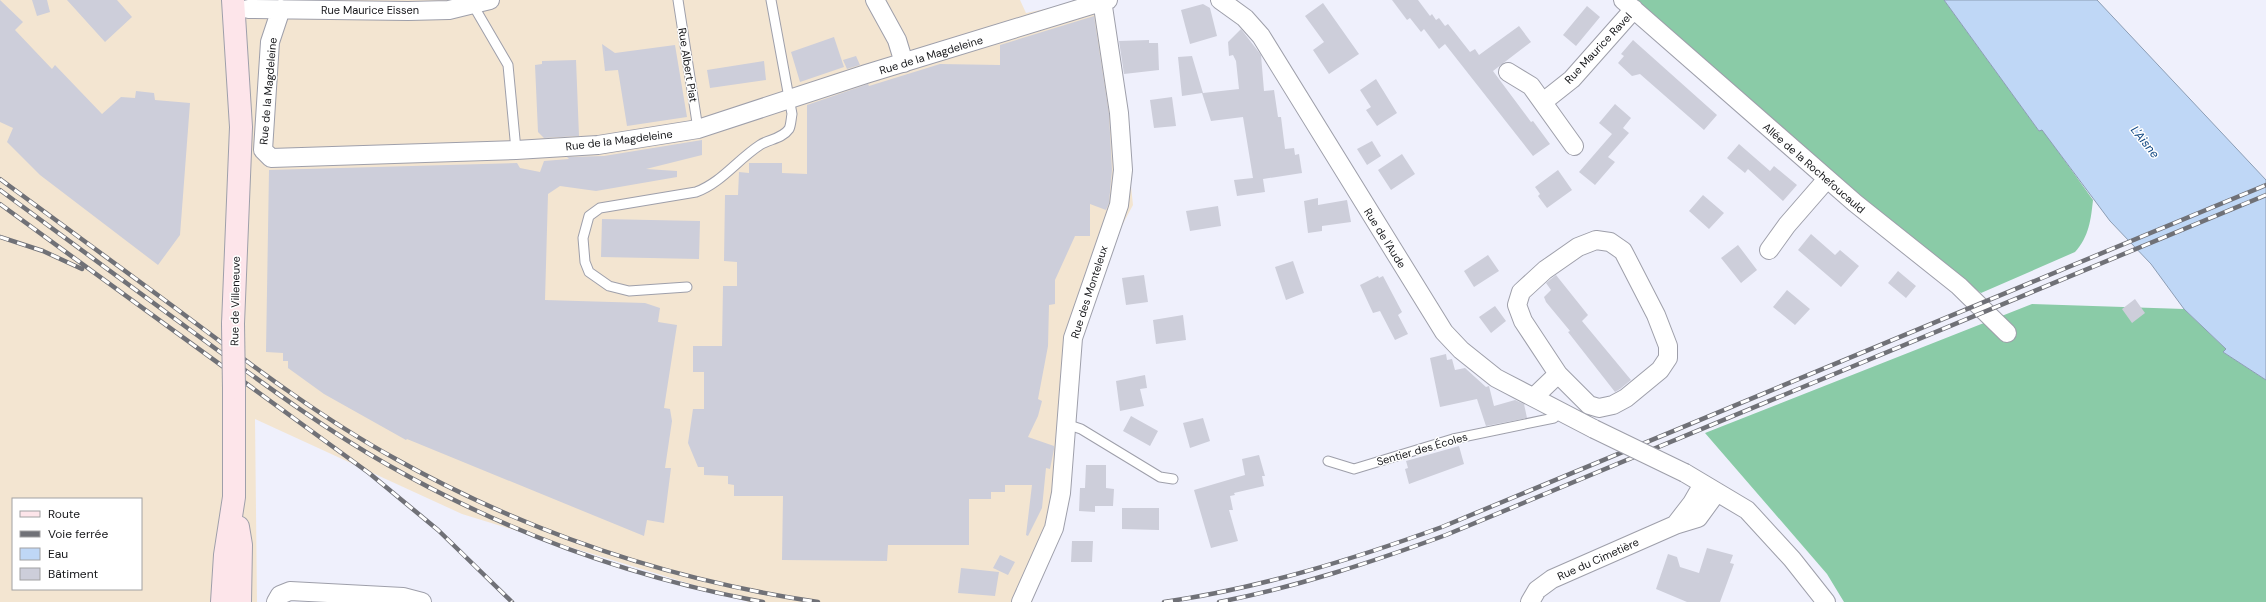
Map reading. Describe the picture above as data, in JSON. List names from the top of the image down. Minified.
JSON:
{"streets":{"main road":["Rue de Villeneuve"],"street":["Rue Maurice Eissen","Rue Maurice Ravel","Rue de la Magdeleine","Allée de la Rochefoucauld","Rue de l'Aude","Rue des Monteleux","Rue du Cimetière"],"lane":["Rue Albert Piat","Sentier des Écoles"]},"crossings":[["Rue Maurice Eissen","Rue de la Magdeleine"],["Rue Maurice Eissen","Rue de Villeneuve"],["Rue Maurice Ravel","Allée de la Rochefoucauld"],["Rue de la Magdeleine","Rue Albert Piat"],["Rue de la Magdeleine","Rue des Monteleux"],["Rue de l'Aude","Sentier des Écoles"],["Rue de l'Aude","Rue du Cimetière"]],"water":["L'Aisne"],"legend":["Route","Voie ferrée","Eau","Bâtiment"]}
